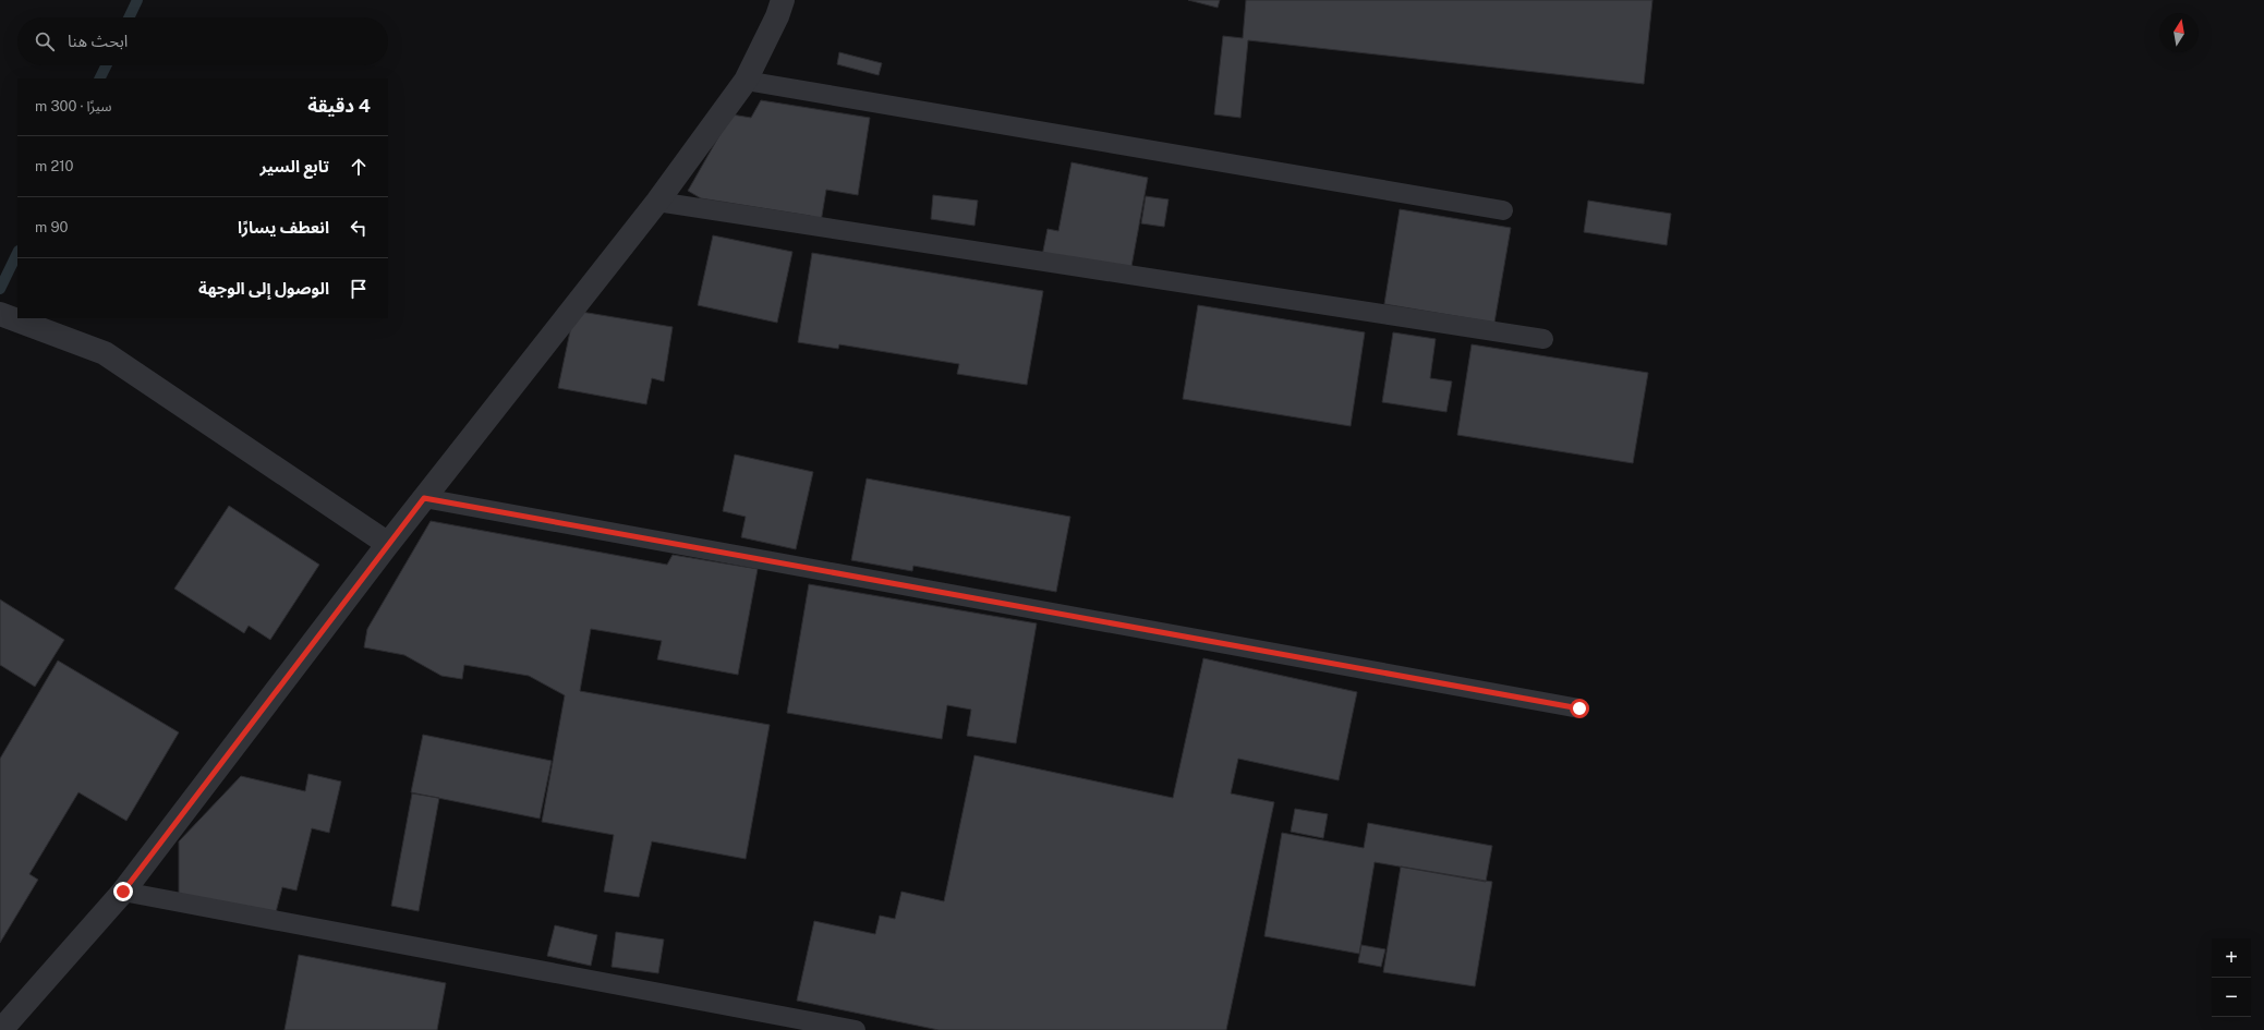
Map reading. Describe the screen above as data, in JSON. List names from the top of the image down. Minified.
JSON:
{"north":"top","page":{"search":"ابحث هنا","heading":["4 دقيقة","سيرًا · 300 m"],"list":[["تابع السير","210 m"],["انعطف يسارًا","90 m"],"الوصول إلى الوجهة"],"map_buttons":["+","−"]}}
